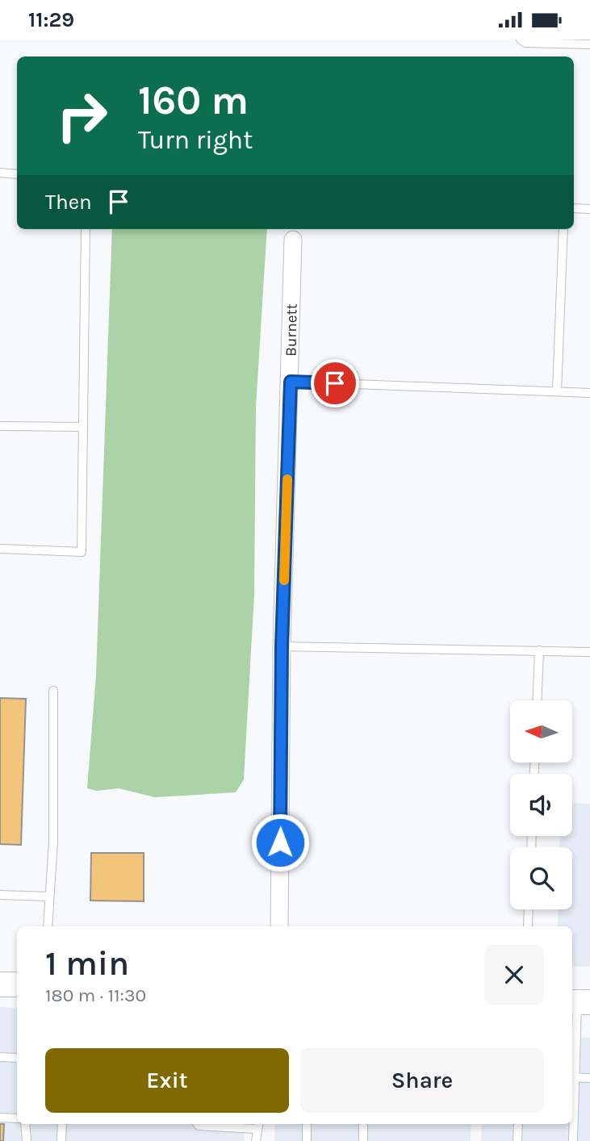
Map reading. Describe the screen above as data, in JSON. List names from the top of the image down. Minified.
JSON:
{"streets":{"street":["Burnett"]},"north":"left","page":{"status":"11:29","turn":["160 m","Turn right"],"then":"Then","heading":["1 min","180 m · 11:30"],"buttons":["Exit","Share"]}}
